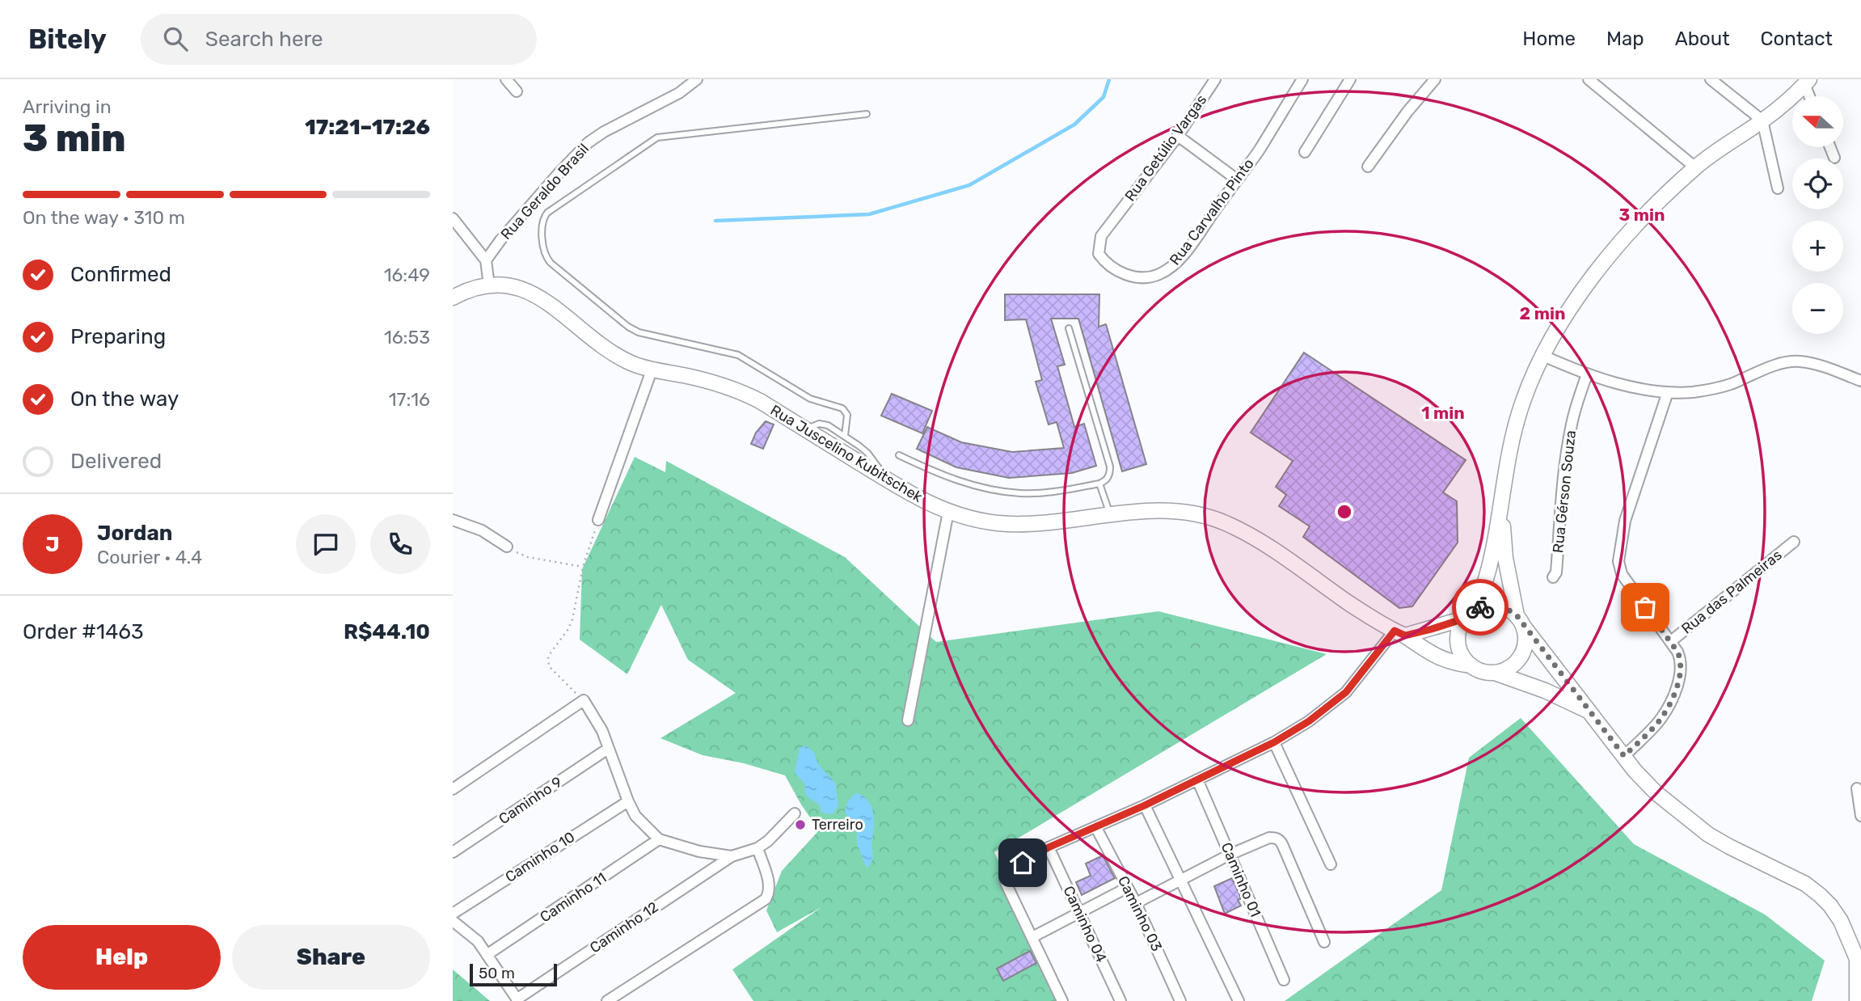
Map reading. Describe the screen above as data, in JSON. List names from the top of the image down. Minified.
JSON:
{"streets":{"main road":["Rua Juscelino Kubitschek"],"street":["Rua Getúlio Vargas","Rua Geraldo Brasil","Rua Carvalho Pinto","Rua Gérson Souza","Rua das Palmeiras","Caminho 9","Caminho 10","Caminho 01","Caminho 11","Caminho 03","Caminho 04","Caminho 12"]},"crossings":[["Rua Getúlio Vargas","Rua Carvalho Pinto"]],"places":["Terreiro"],"scale_bar":"50 m","north":"left","page":{"header":"Bitely","search":"Search here","nav":["Home","Map","About","Contact"],"heading":["3 min","Arriving in","17:21–17:26"],"panel":["Jordan","Courier · 4.4","Order #1463","R$44.10"],"map_buttons":["+","−"],"bar":"On the way · 310 m","list":[["Confirmed","16:49"],["Preparing","16:53"],["On the way","17:16"],"Delivered"],"round":"J","buttons":["Help","Share"],"scale":"50 m"},"rings":["3 min","2 min","1 min"]}
